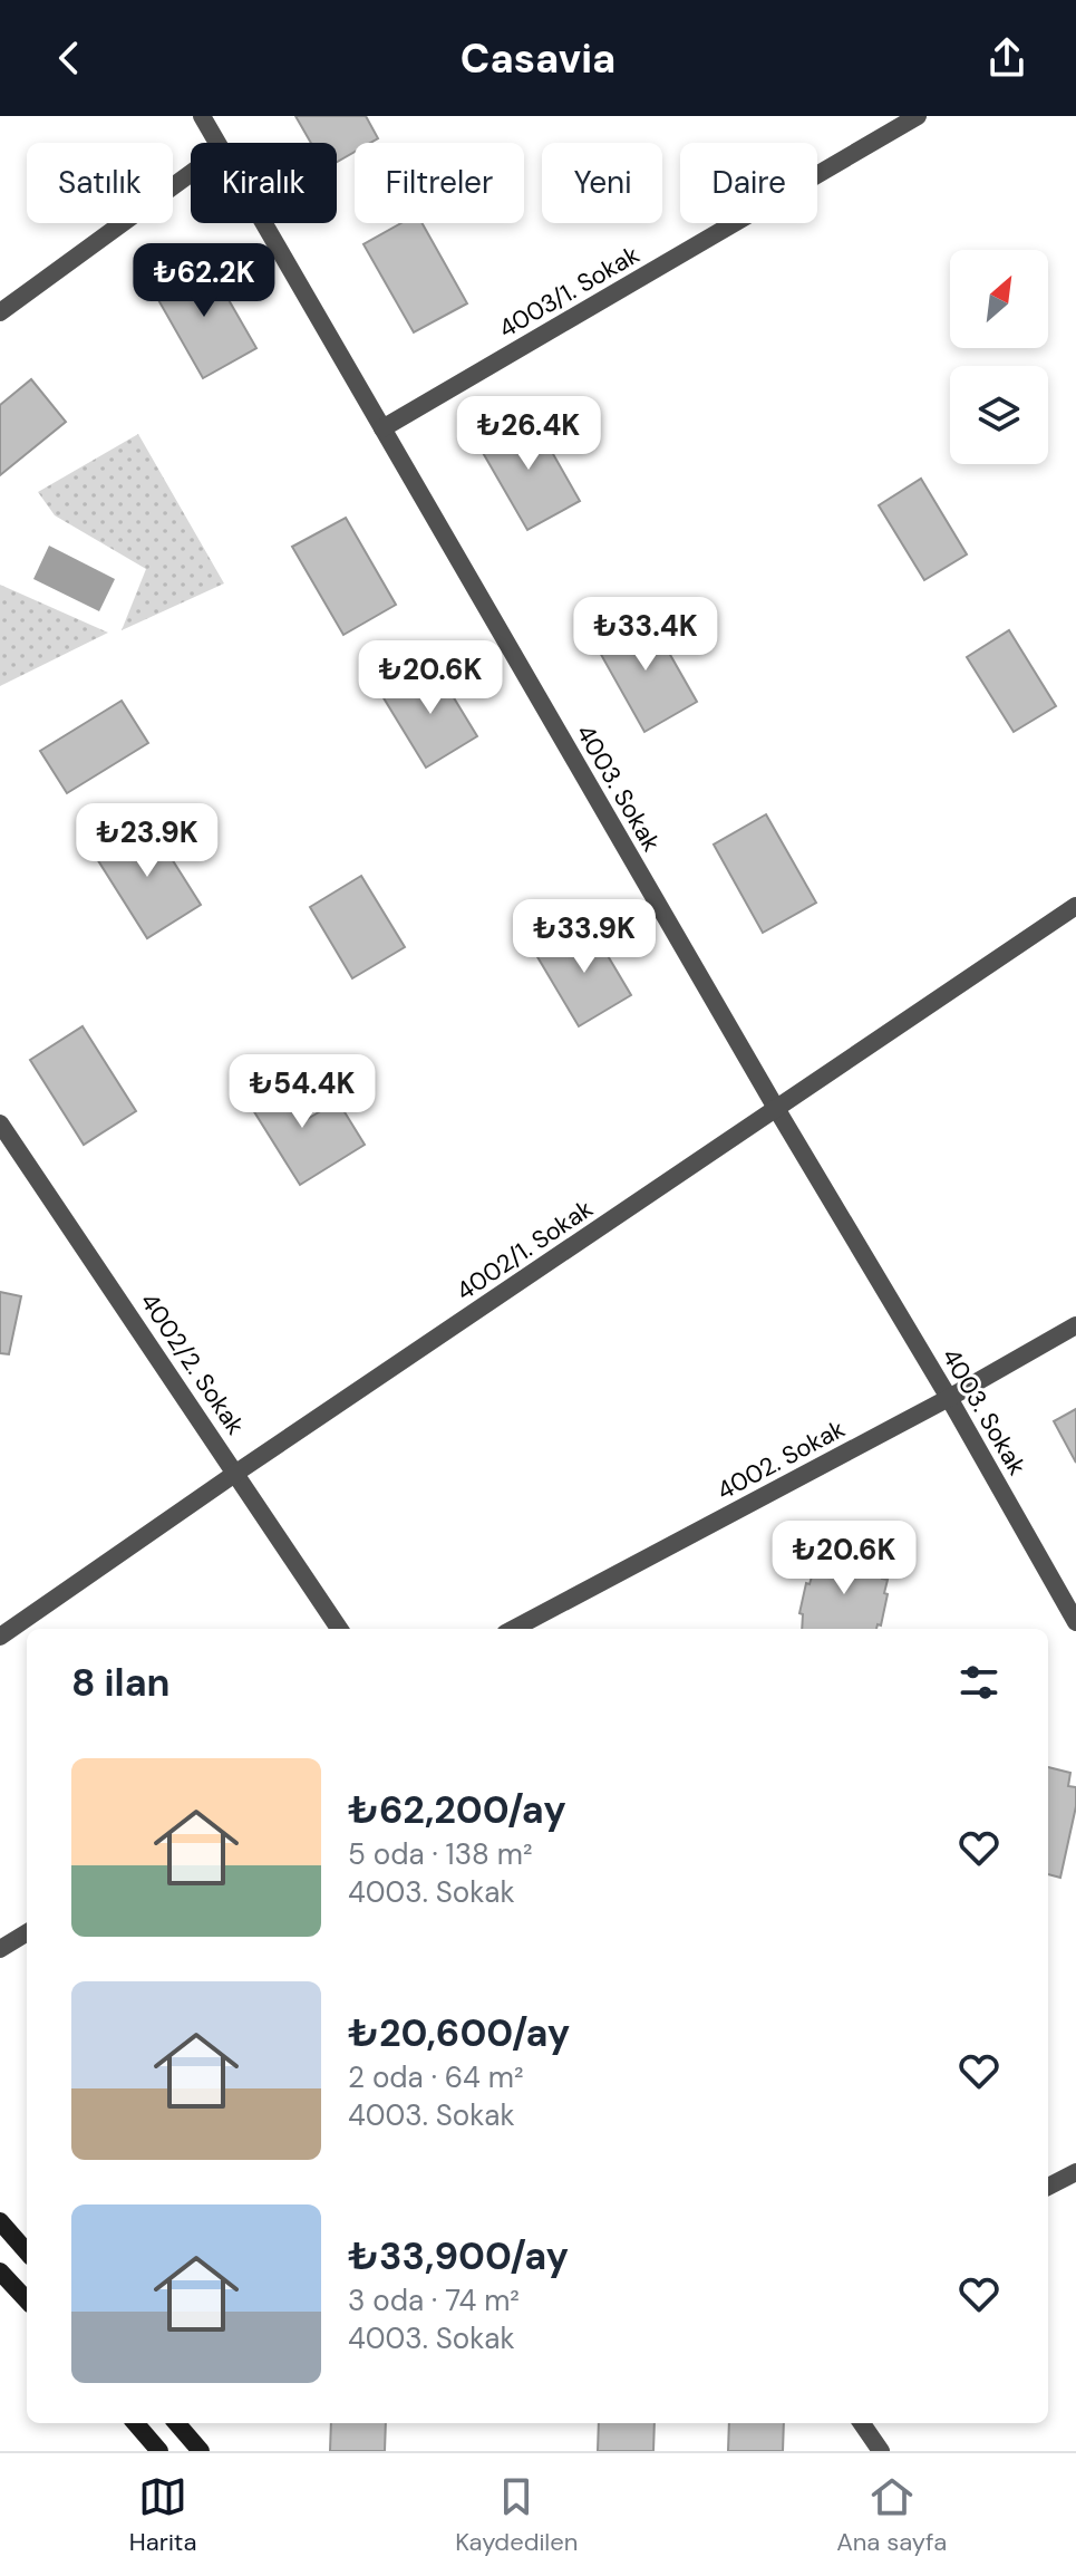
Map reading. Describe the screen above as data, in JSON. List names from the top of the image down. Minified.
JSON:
{"streets":{"street":["4003/1. Sokak","4003. Sokak","4002/1. Sokak","4002/2. Sokak","4002. Sokak"]},"crossings":[["4003/1. Sokak","4003. Sokak"],["4003. Sokak","4002/1. Sokak"],["4003. Sokak","4002. Sokak"],["4002/1. Sokak","4002/2. Sokak"]],"north":"top right","page":{"header":"Casavia","chip":["Satılık","Kiralık","Filtreler","Yeni","Daire"],"price":["₺62.2K","₺26.4K","₺33.4K","₺20.6K","₺23.9K","₺33.9K","₺54.4K","₺20.6K"],"heading":"8 ilan","list":[{"name":"₺62,200/ay","note":"5 oda · 138 m² · 4003. Sokak"},{"name":"₺20,600/ay","note":"2 oda · 64 m² · 4003. Sokak"},{"name":"₺33,900/ay","note":"3 oda · 74 m² · 4003. Sokak"}],"tabs":["Harita","Kaydedilen","Ana sayfa"]}}
